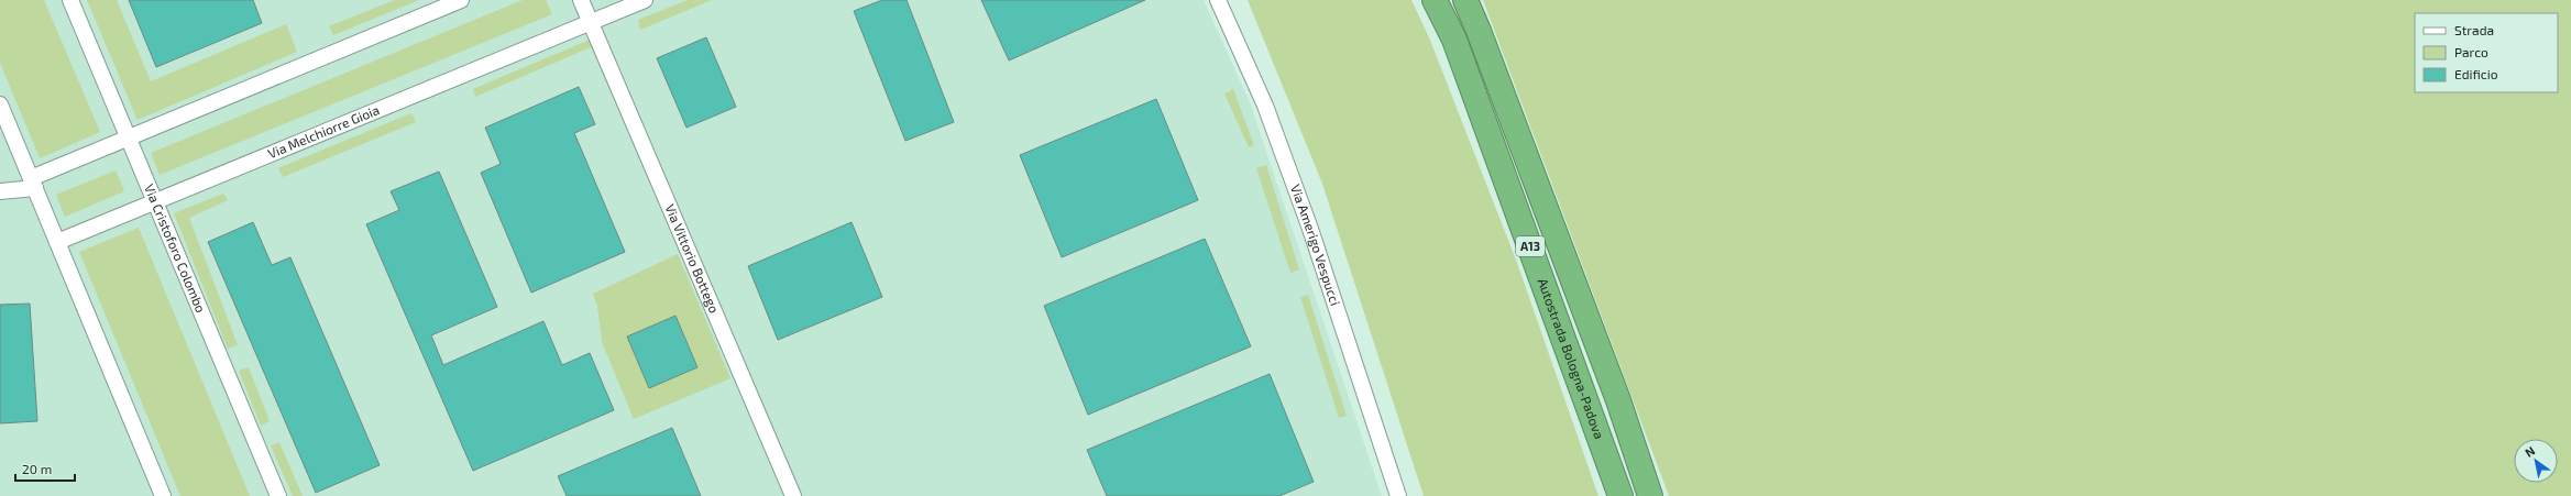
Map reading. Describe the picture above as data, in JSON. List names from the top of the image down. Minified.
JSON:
{"streets":{"highway":["A13","Autostrada Bologna-Padova"],"street":["Via Melchiorre Gioia","Via Amerigo Vespucci","Via Cristoforo Colombo","Via Vittorio Bottego"]},"crossings":[["Via Melchiorre Gioia","Via Cristoforo Colombo"],["Via Melchiorre Gioia","Via Vittorio Bottego"]],"legend":["Strada","Parco","Edificio"],"scale_bar":"20 m","north":"top left"}
